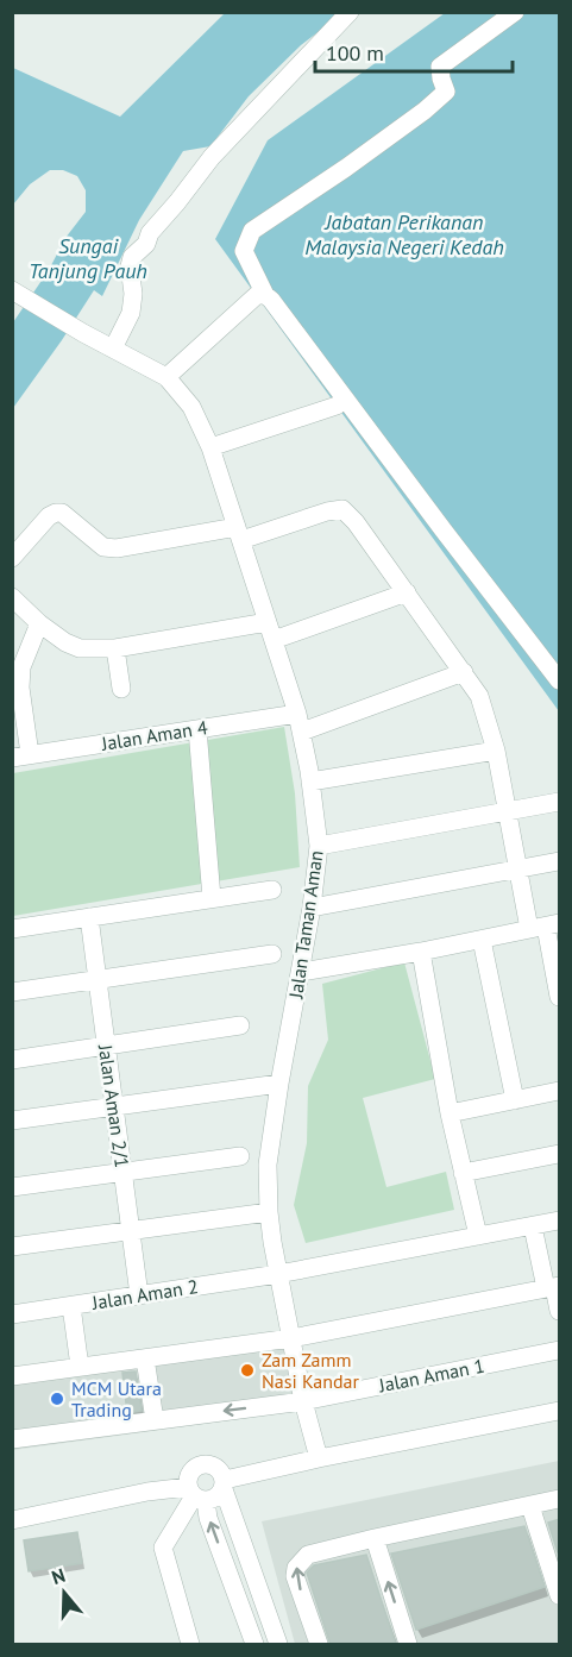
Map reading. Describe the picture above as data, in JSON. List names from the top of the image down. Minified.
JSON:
{"streets":{"street":["Jalan Aman 4","Jalan Taman Aman","Jalan Aman 2/1","Jalan Aman 2","Jalan Aman 1"]},"crossings":[["Jalan Aman 4","Jalan Taman Aman"],["Jalan Taman Aman","Jalan Aman 2"],["Jalan Taman Aman","Jalan Aman 1"],["Jalan Aman 2/1","Jalan Aman 2"]],"water":["Jabatan Perikanan Malaysia Negeri Kedah","Sungai Tanjung Pauh"],"places":["Zam Zamm Nasi Kandar","MCM Utara Trading"],"scale_bar":"100 m","north":"top"}
